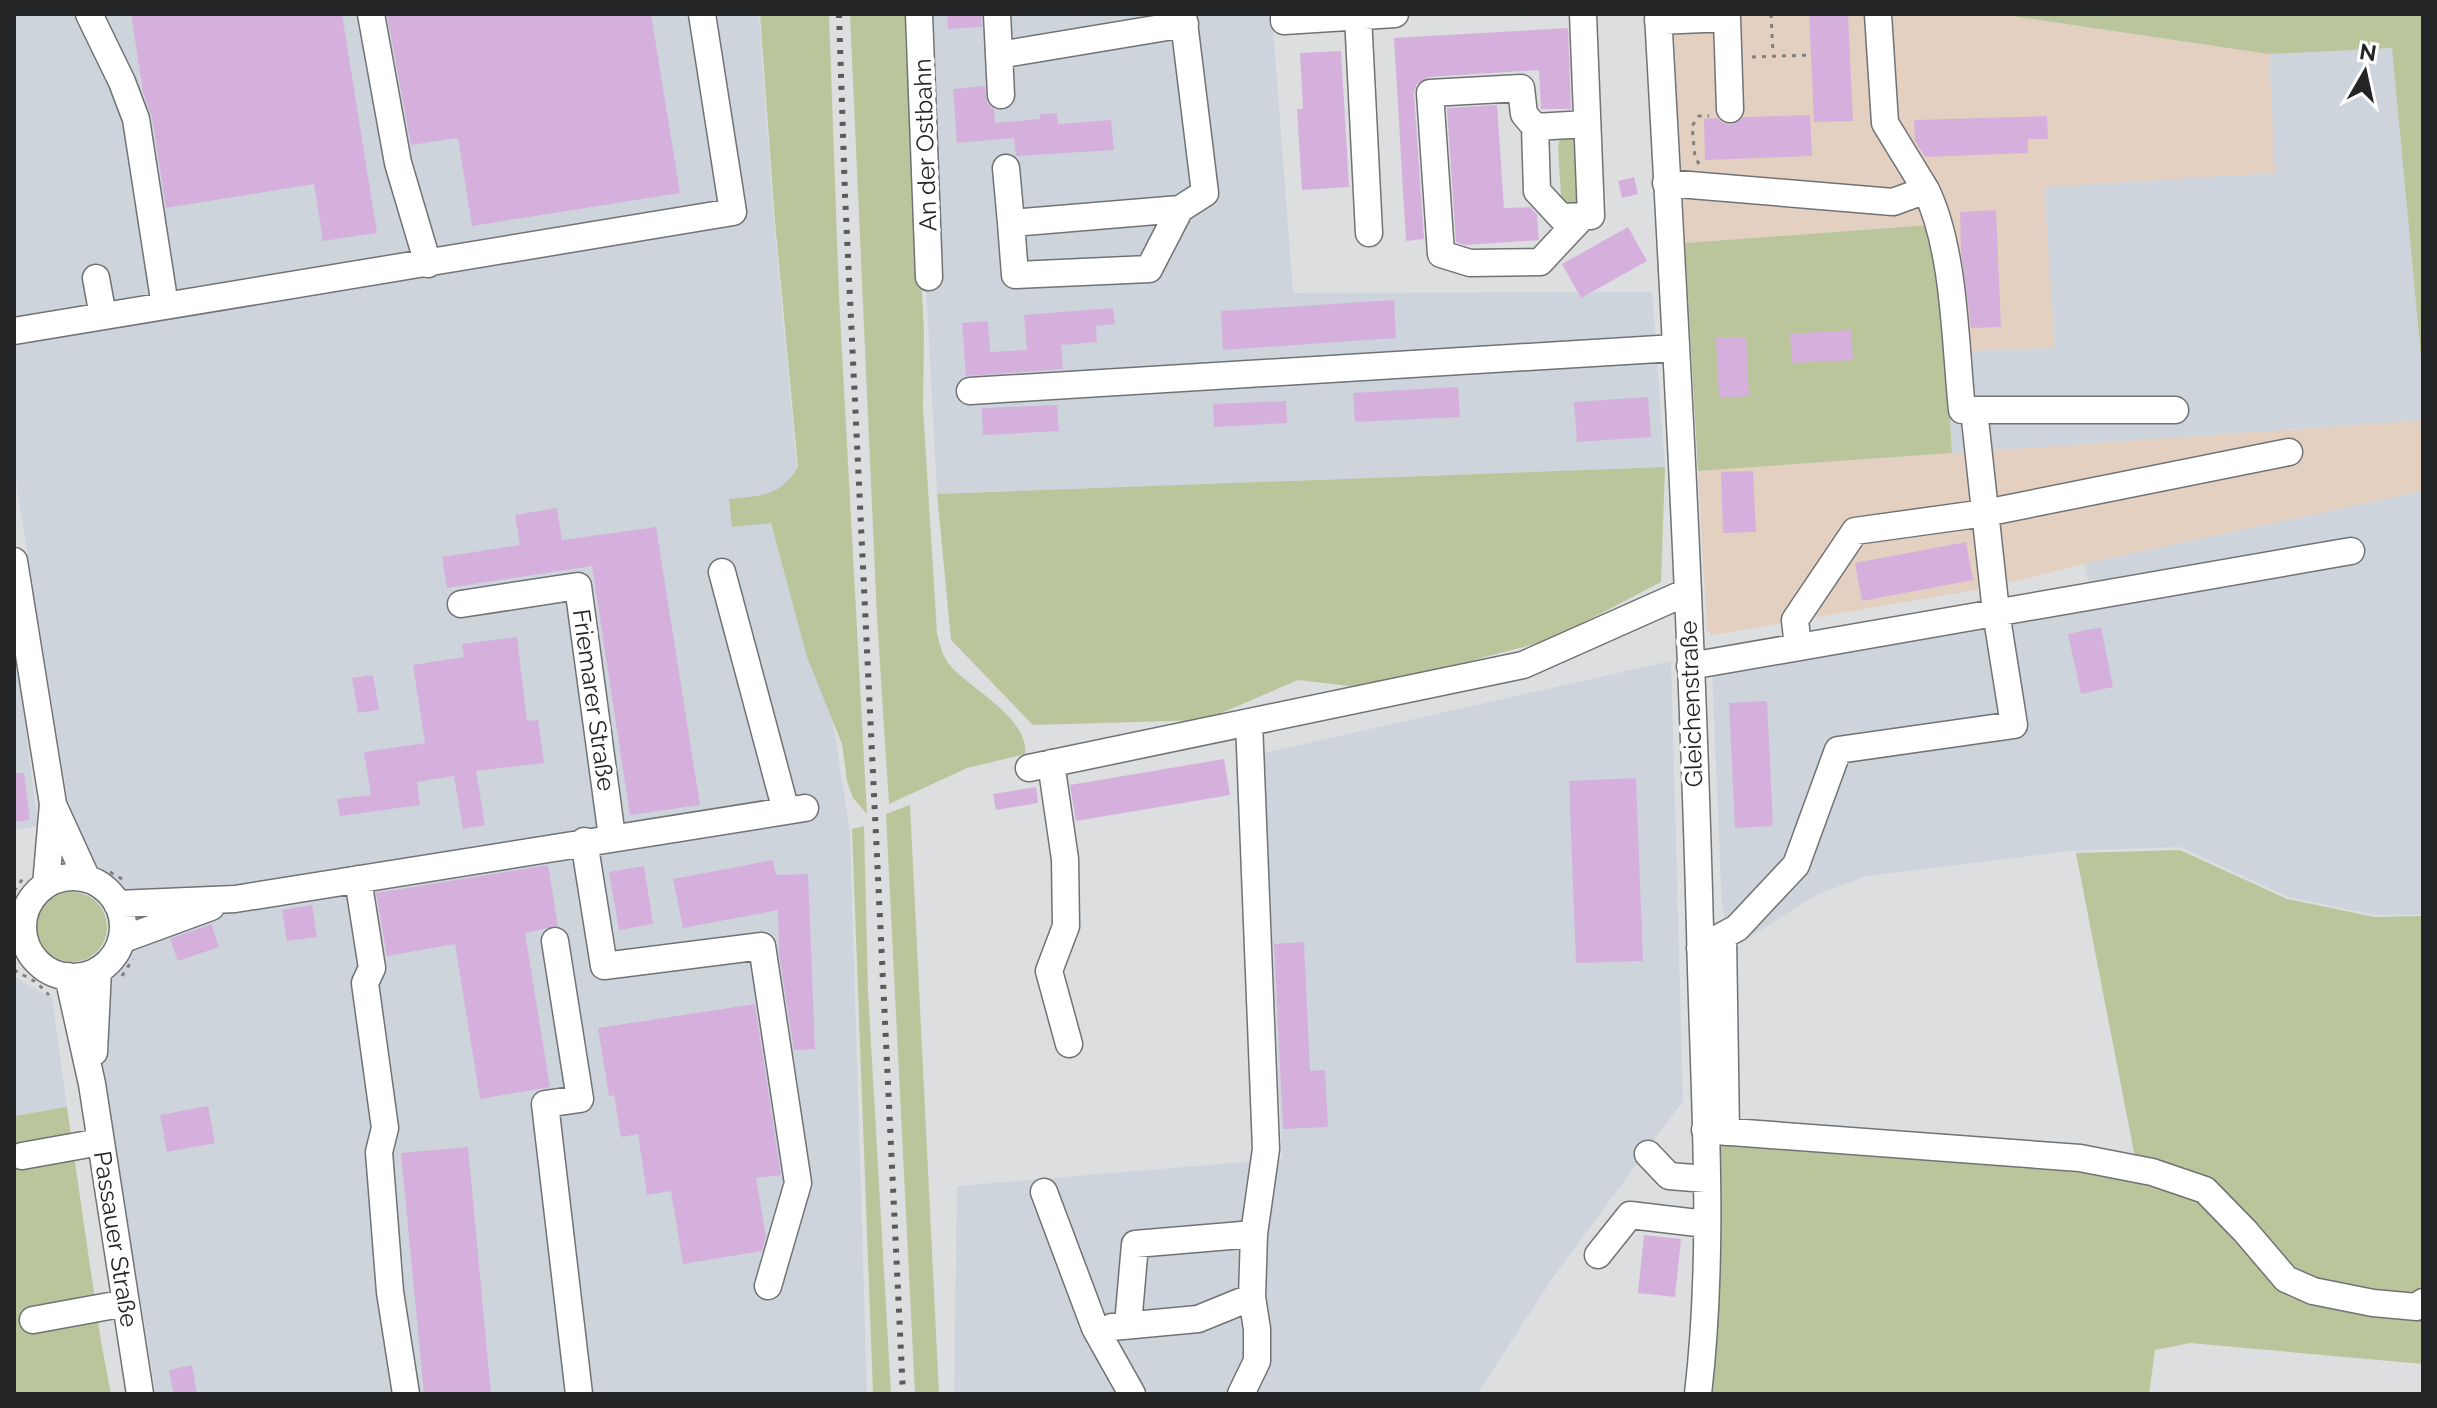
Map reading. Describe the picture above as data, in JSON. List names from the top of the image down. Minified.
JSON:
{"streets":{"street":["An der Ostbahn","Friemarer Straße","Gleichenstraße","Passauer Straße"]},"north":"top"}
